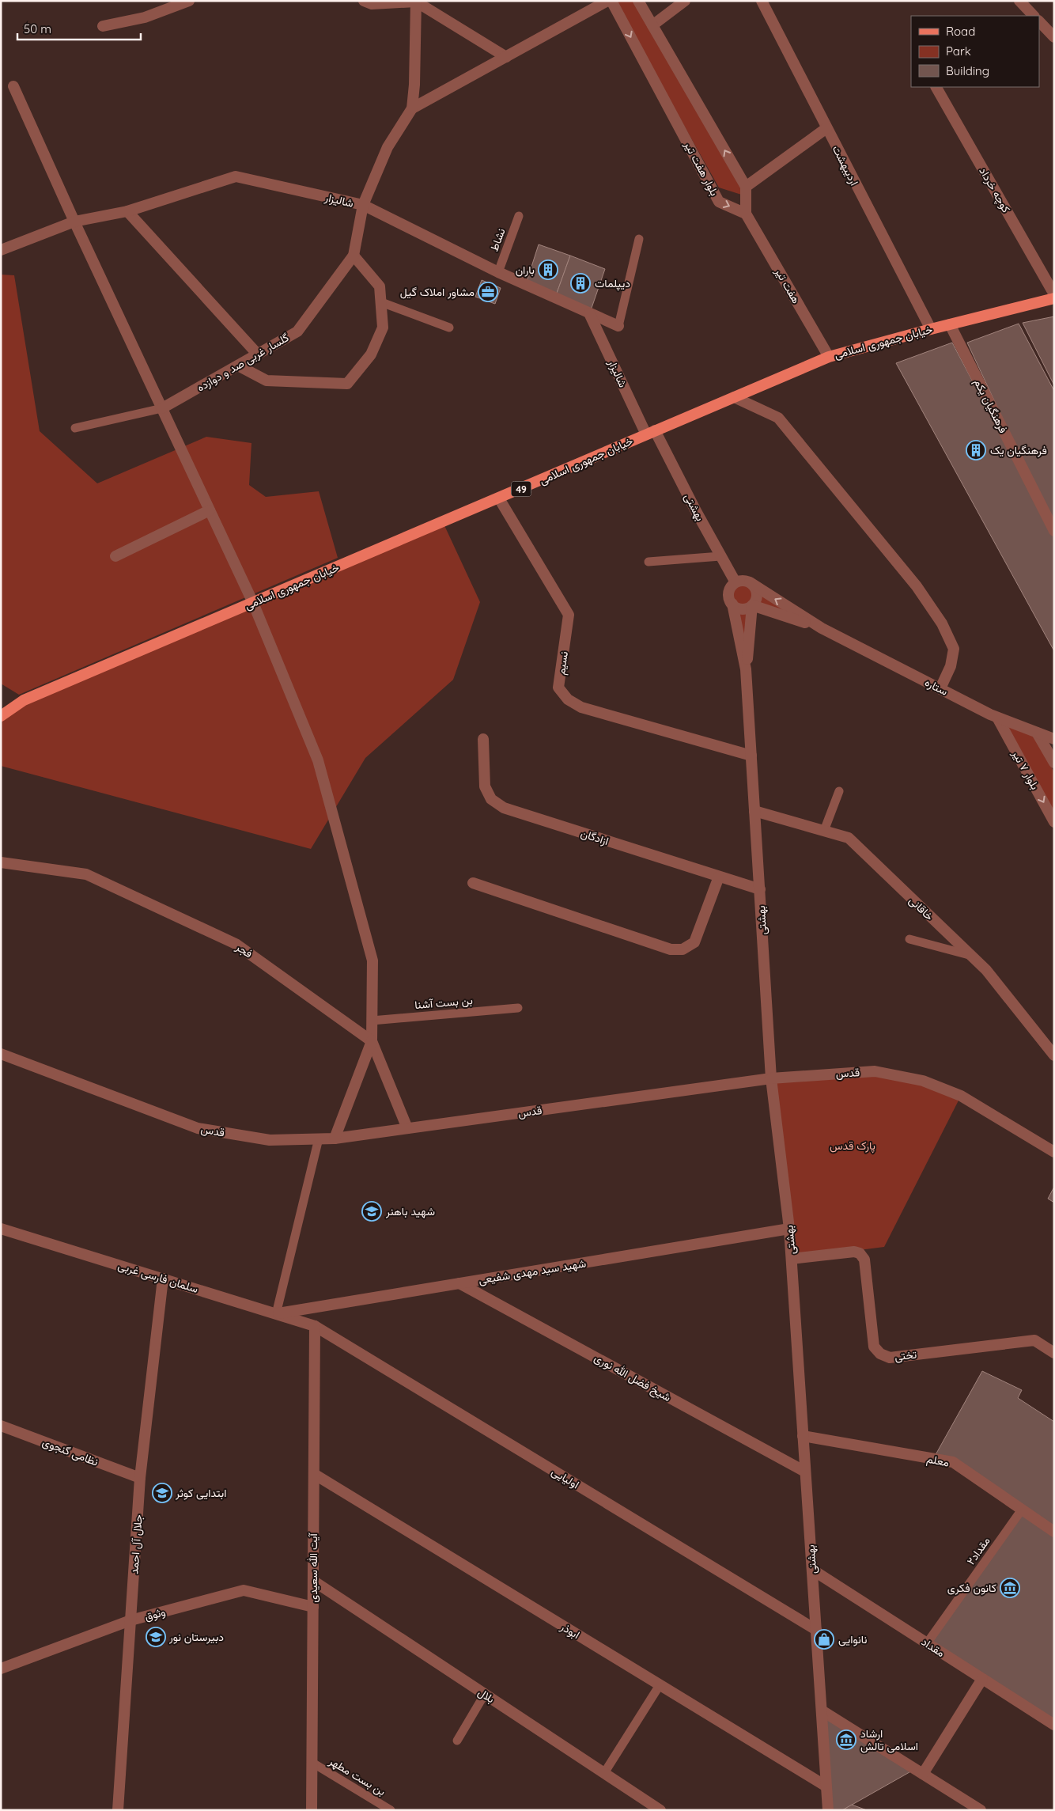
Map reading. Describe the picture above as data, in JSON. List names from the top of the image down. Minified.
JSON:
{"streets":{"main road":["خیابان جمهوری اسلامی","49"],"street":["اردیبهشت","بلوار هفت تیر","کوچه خرداد","شالیزار","هفت تیر","گلسار غربی صد و دوازده","فرهنگیان یکم","بهشتی","نسیم","ستاره","بلوار ۷ تیر","ازادگان","خاقانی","فجر","قدس","شهید سید مهدی شفیعی","سلمان فارسی غربی","تختی","شیخ فضل الله نوری","نظامی گنجوی","معلم","اولیایی","جلال آل احمد","آیت الله سعیدی","وثوق","ابوذر","مقداد","بلال"],"lane":["نشاط","بن بست آشنا","مقداد۲","بن بست مطهر"]},"crossings":[["اردیبهشت","خیابان جمهوری اسلامی"],["بلوار هفت تیر","هفت تیر"],["شالیزار","نشاط"],["شالیزار","خیابان جمهوری اسلامی"],["شالیزار","گلسار غربی صد و دوازده"],["شالیزار","بهشتی"],["هفت تیر","خیابان جمهوری اسلامی"],["خیابان جمهوری اسلامی","فرهنگیان یکم"],["خیابان جمهوری اسلامی","بهشتی"],["خیابان جمهوری اسلامی","نسیم"],["بهشتی","نسیم"],["بهشتی","ازادگان"],["بهشتی","خاقانی"],["بهشتی","قدس"],["بهشتی","شهید سید مهدی شفیعی"],["بهشتی","تختی"],["بهشتی","شیخ فضل الله نوری"],["بهشتی","معلم"],["بهشتی","اولیایی"],["بهشتی","ابوذر"],["بهشتی","مقداد"],["ستاره","بلوار ۷ تیر"],["شهید سید مهدی شفیعی","سلمان فارسی غربی"],["شهید سید مهدی شفیعی","شیخ فضل الله نوری"],["سلمان فارسی غربی","اولیایی"],["سلمان فارسی غربی","جلال آل احمد"],["سلمان فارسی غربی","آیت الله سعیدی"],["نظامی گنجوی","جلال آل احمد"],["معلم","مقداد۲"],["اولیایی","آیت الله سعیدی"],["جلال آل احمد","وثوق"],["مقداد۲","مقداد"],["آیت الله سعیدی","وثوق"],["آیت الله سعیدی","ابوذر"],["آیت الله سعیدی","بلال"],["آیت الله سعیدی","بن بست مطهر"]],"one_way":["بلوار ۷ تیر"],"parks":["پارک قدس"],"places":{"building":["باران","دیپلمات","فرهنگیان یک"],"office":["مشاور املاک گیل"],"school or university":["شهید باهنر","ابتدایی کوثر","دبیرستان نور"],"museum":["کانون فکری","ارشاد اسلامی تالش"],"shop":["نانوایی"]},"legend":["Road","Park","Building"],"scale_bar":"50 m"}
